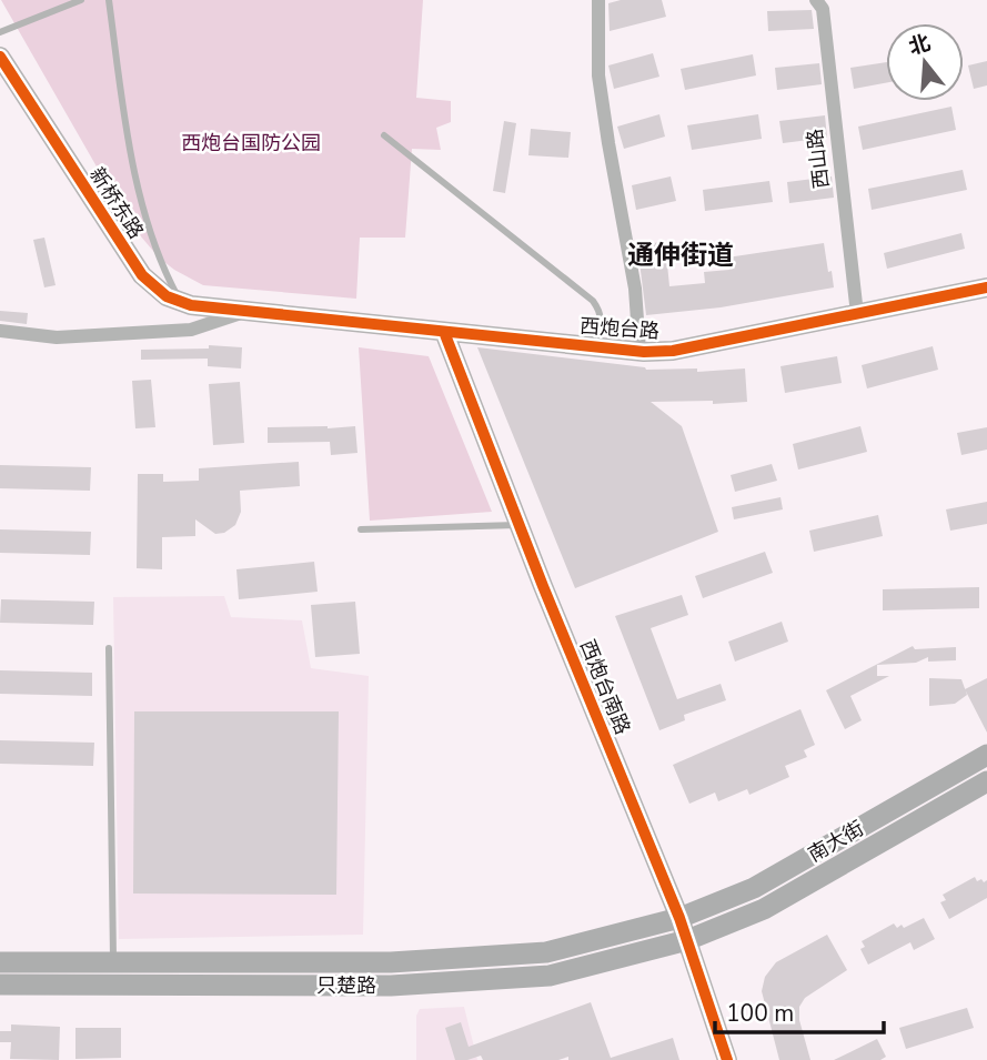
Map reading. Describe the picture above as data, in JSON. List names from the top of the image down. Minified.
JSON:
{"streets":{"main road":["南大街","只楚路"],"street":["西山路","新桥东路","西炮台路","西炮台南路"]},"crossings":[["西山路","西炮台路"],["新桥东路","西炮台路"],["西炮台路","西炮台南路"],["西炮台南路","南大街"],["西炮台南路","只楚路"],["南大街","只楚路"]],"districts":["通伸街道"],"parks":["西炮台国防公园"],"scale_bar":"100 m","north":"top"}
